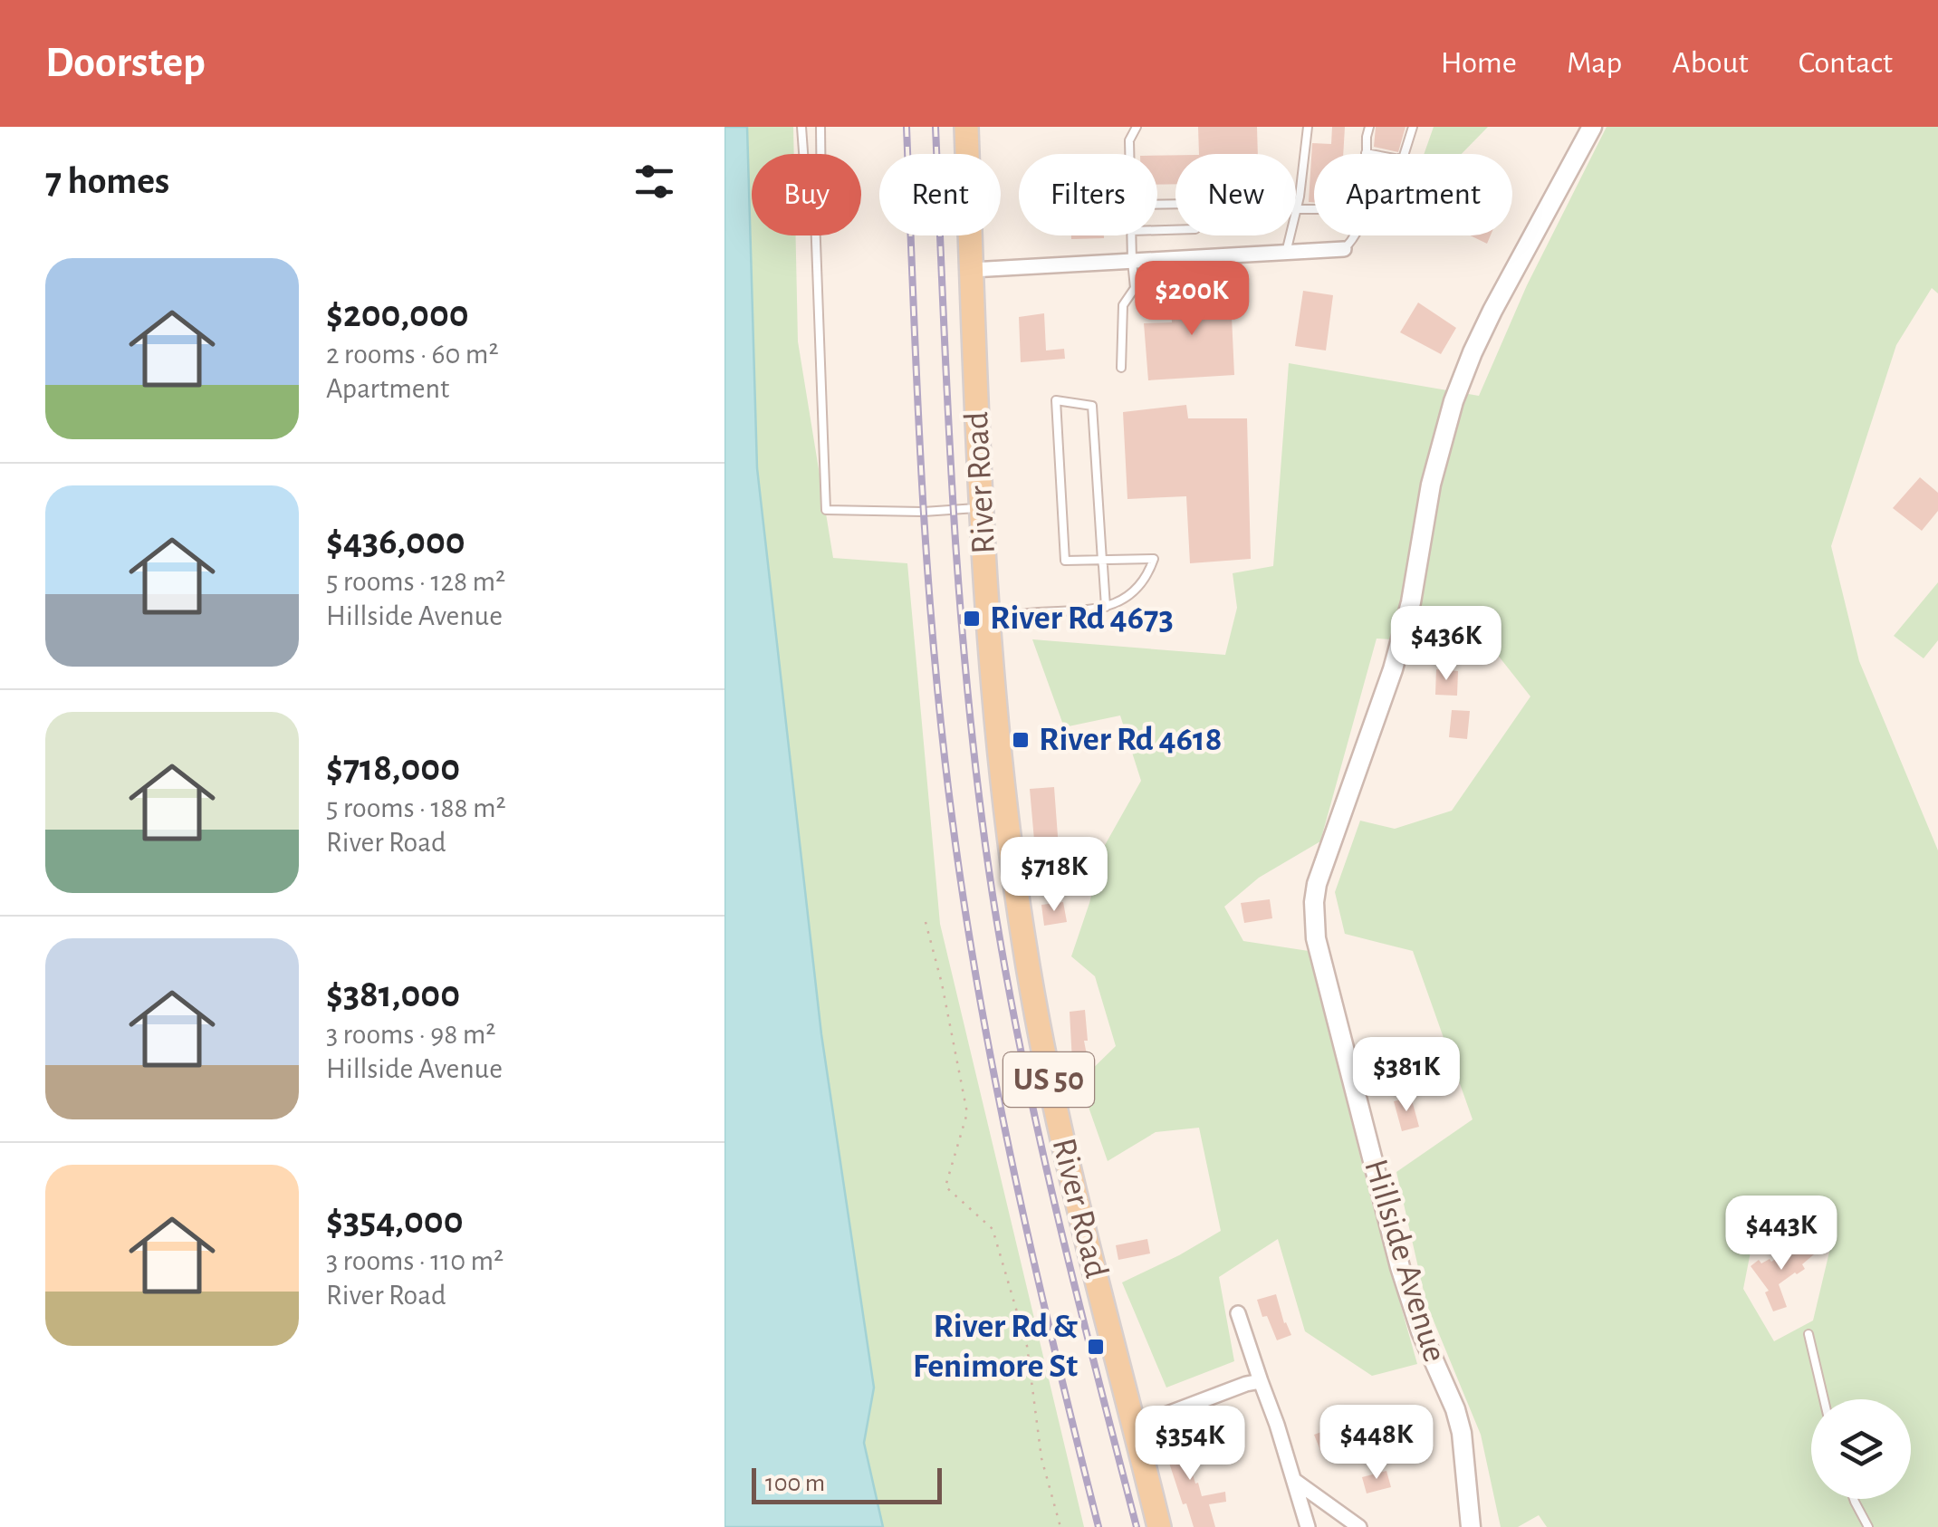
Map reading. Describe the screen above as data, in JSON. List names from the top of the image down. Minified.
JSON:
{"streets":{"main road":["River Road","US 50"],"street":["Hillside Avenue"]},"places":{"transit":["River Rd 4673","River Rd 4618","River Rd & Fenimore St"]},"scale_bar":"100 m","page":{"header":"Doorstep","nav":["Home","Map","About","Contact"],"heading":"7 homes","chip":["Buy","Rent","Filters","New","Apartment"],"list":[{"name":"$200,000","note":"2 rooms · 60 m² · Apartment"},{"name":"$436,000","note":"5 rooms · 128 m² · Hillside Avenue"},{"name":"$718,000","note":"5 rooms · 188 m² · River Road"},{"name":"$381,000","note":"3 rooms · 98 m² · Hillside Avenue"},{"name":"$354,000","note":"3 rooms · 110 m² · River Road"}],"price":["$200K","$436K","$718K","$381K","$443K","$448K","$354K"],"scale":"100 m"}}
